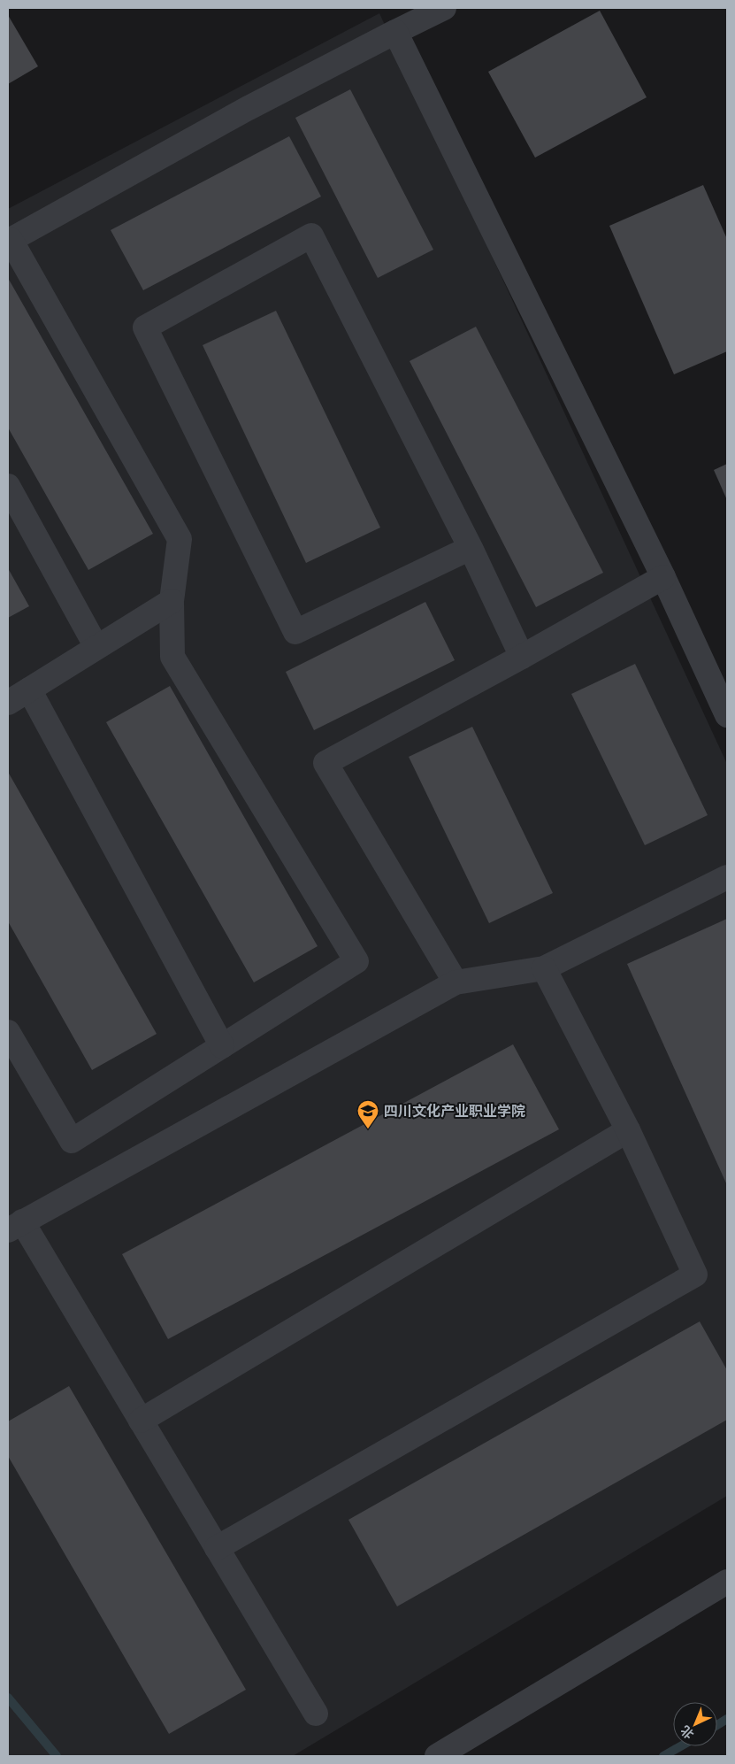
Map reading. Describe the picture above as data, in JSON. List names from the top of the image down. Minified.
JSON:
{"places":{"school or university":["四川文化产业职业学院"]},"north":"bottom left"}
